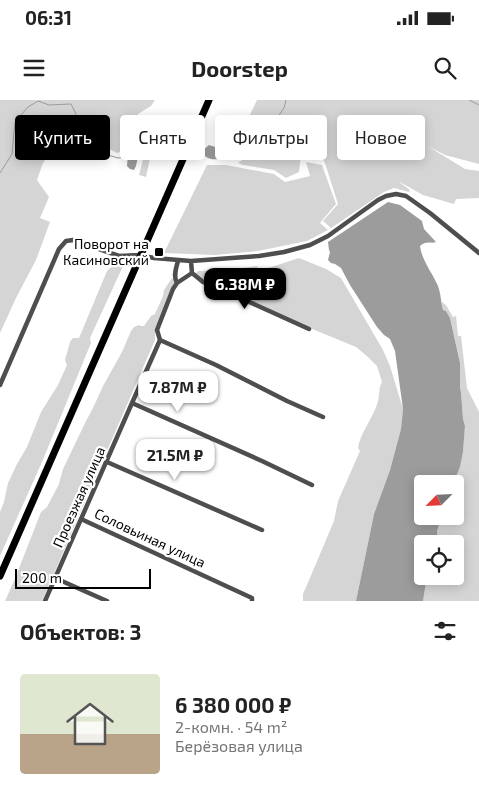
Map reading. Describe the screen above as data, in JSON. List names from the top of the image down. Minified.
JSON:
{"streets":{"street":["Проезжая улица","Соловьиная улица"]},"crossings":[["Проезжая улица","Соловьиная улица"]],"places":{"transit":["Поворот на Касиновский"]},"scale_bar":"200 m","north":"bottom left","page":{"status":"06:31","header":"Doorstep","chip":["Купить","Снять","Фильтры","Новое"],"price":["6.38M ₽","7.87M ₽","21.5M ₽"],"scale":"200 m","heading":"Объектов: 3","list":[{"name":"6 380 000 ₽","note":"2-комн. · 54 m² · Берёзовая улица"}]}}
